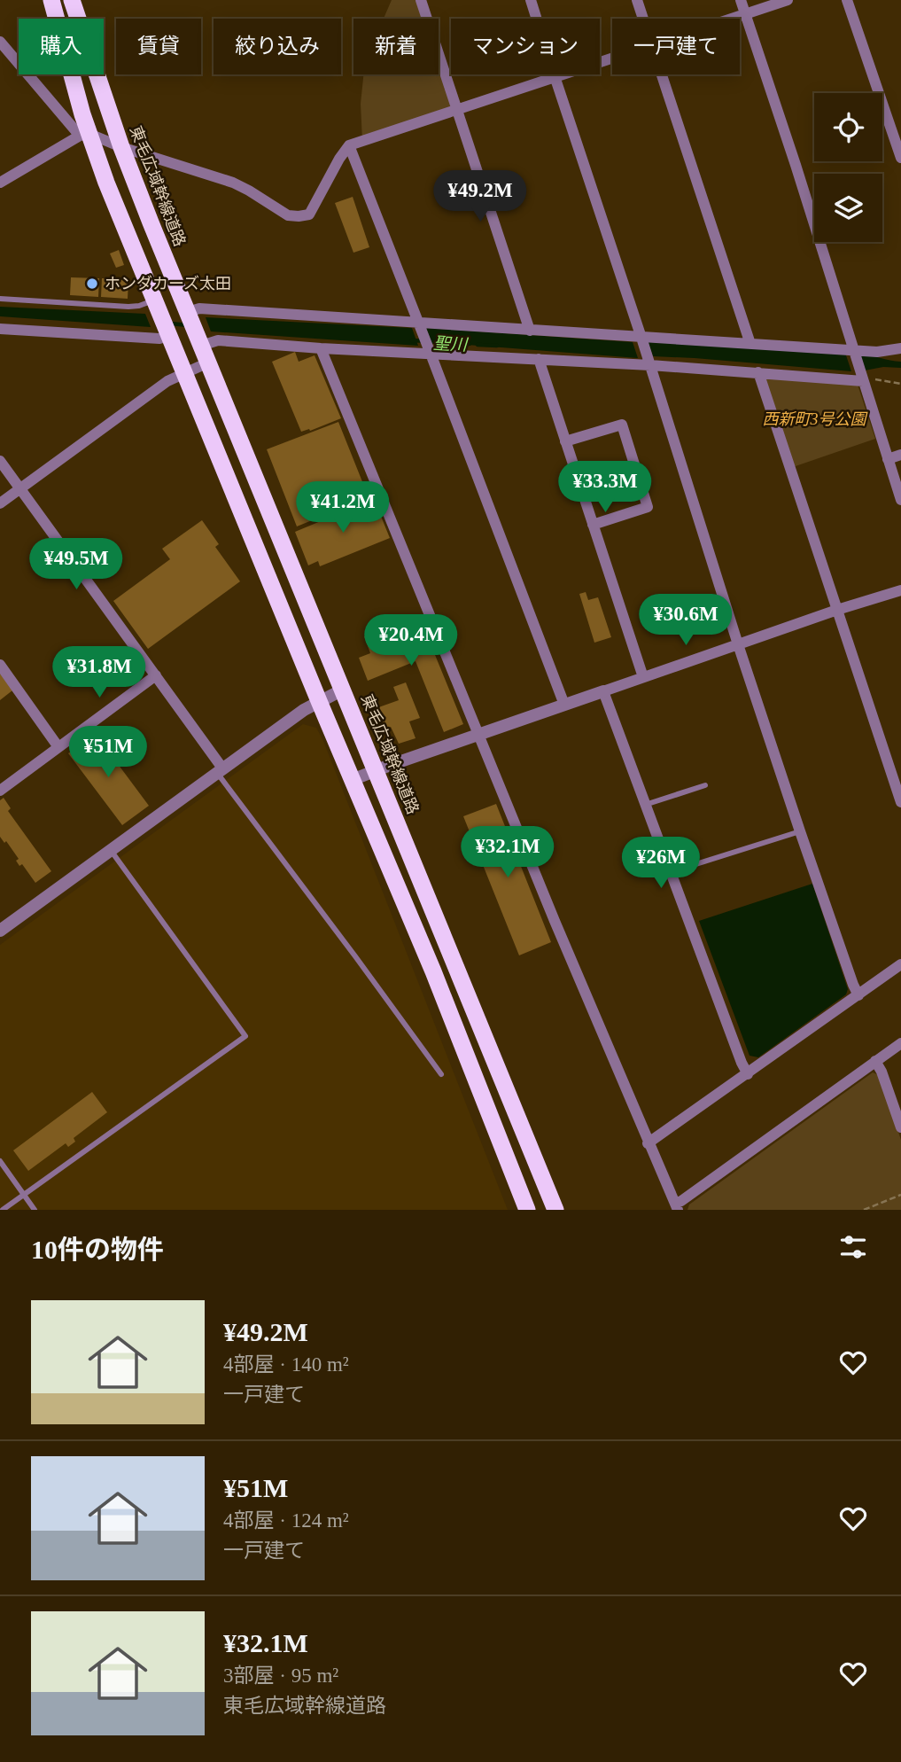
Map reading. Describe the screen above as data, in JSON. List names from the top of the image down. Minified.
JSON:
{"streets":{"highway":["東毛広域幹線道路"]},"water":["聖川"],"parks":["西新町3号公園"],"places":["ホンダカーズ太田"],"page":{"chip":["購入","賃貸","絞り込み","新着","マンション","一戸建て"],"price":["¥49.2M","¥33.3M","¥41.2M","¥49.5M","¥30.6M","¥20.4M","¥31.8M","¥51M","¥32.1M","¥26M"],"heading":"10件の物件","list":[{"name":"¥49.2M","note":"4部屋 · 140 m² · 一戸建て"},{"name":"¥51M","note":"4部屋 · 124 m² · 一戸建て"},{"name":"¥32.1M","note":"3部屋 · 95 m² · 東毛広域幹線道路"}]}}
